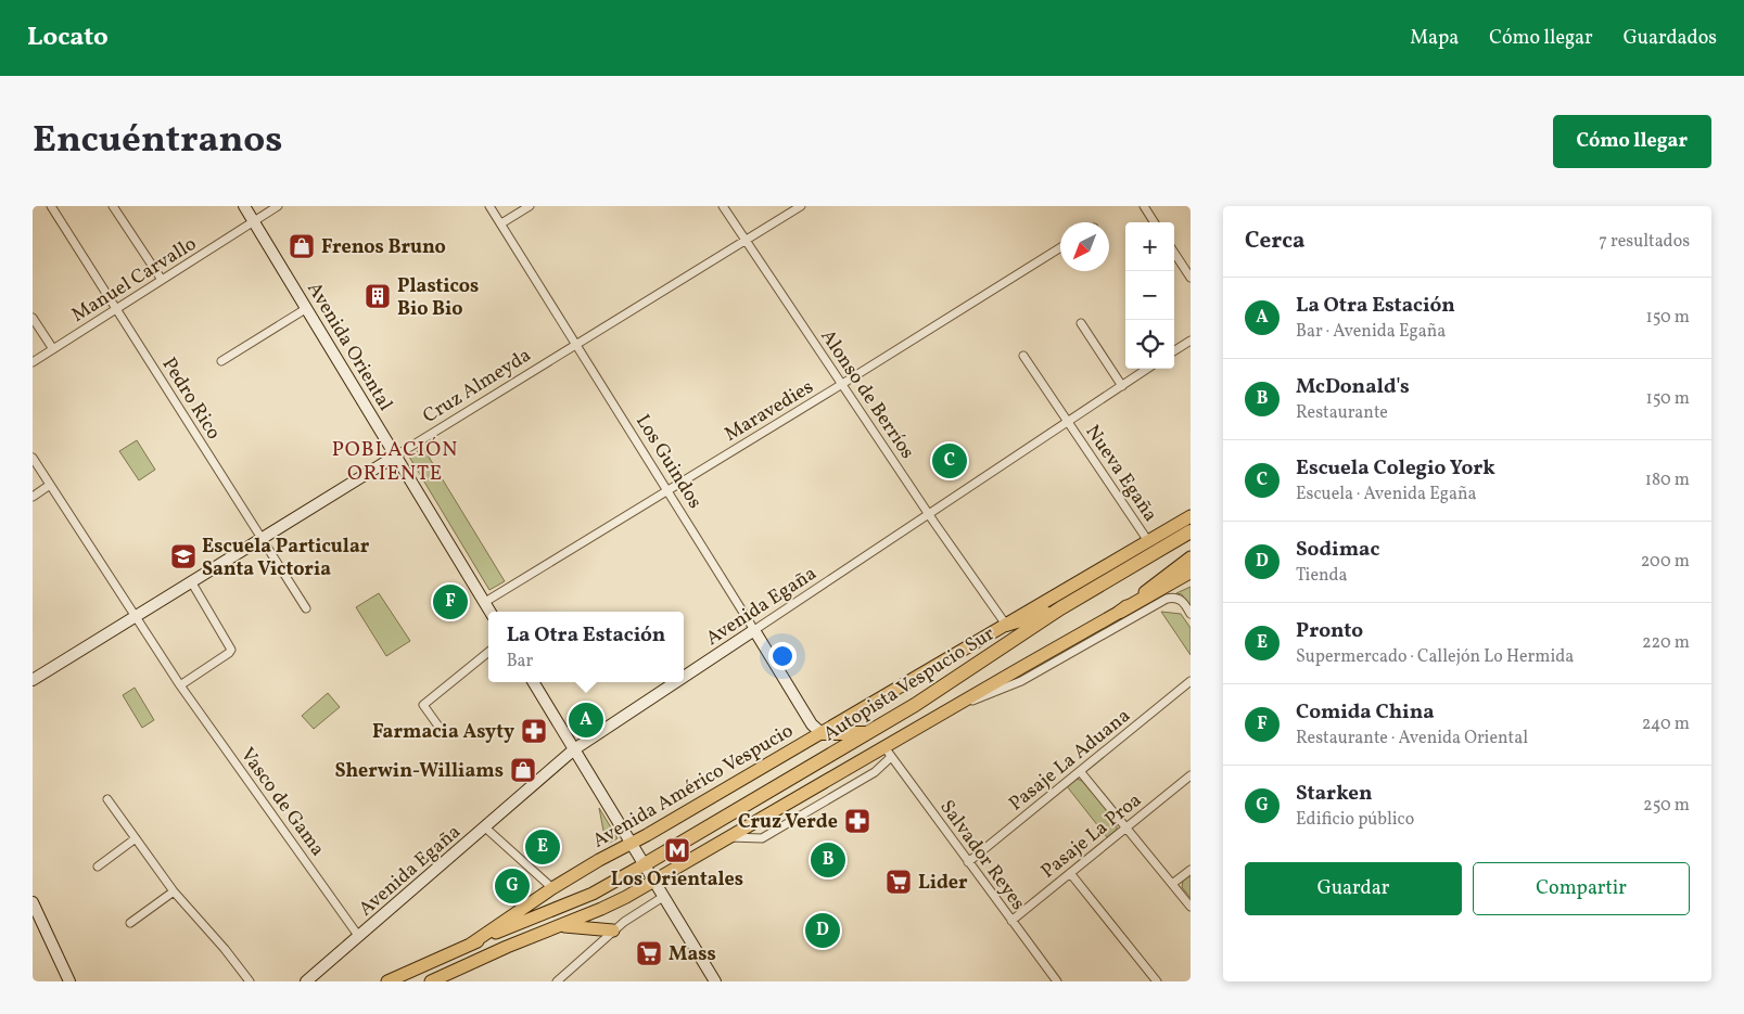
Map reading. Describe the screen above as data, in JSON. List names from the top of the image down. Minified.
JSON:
{"streets":{"highway":["Autopista Vespucio Sur"],"main road":["Avenida Américo Vespucio"],"street":["Manuel Carvallo","Avenida Oriental","Cruz Almeyda","Alonso de Berríos","Pedro Rico","Maravedies","Los Guindos","Nueva Egaña","Avenida Egaña","Pasaje La Aduana","Vasco de Gama","Pasaje La Proa","Salvador Reyes"]},"crossings":[["Manuel Carvallo","Avenida Oriental"],["Manuel Carvallo","Pedro Rico"],["Avenida Oriental","Cruz Almeyda"],["Avenida Oriental","Maravedies"],["Cruz Almeyda","Alonso de Berríos"],["Cruz Almeyda","Pedro Rico"],["Cruz Almeyda","Los Guindos"],["Cruz Almeyda","Vasco de Gama"],["Alonso de Berríos","Maravedies"],["Alonso de Berríos","Avenida Egaña"],["Alonso de Berríos","Avenida Américo Vespucio"],["Maravedies","Los Guindos"],["Los Guindos","Avenida Egaña"],["Los Guindos","Avenida Américo Vespucio"],["Nueva Egaña","Avenida Egaña"],["Nueva Egaña","Avenida Américo Vespucio"],["Avenida Egaña","Vasco de Gama"],["Autopista Vespucio Sur","Avenida Américo Vespucio"],["Pasaje La Aduana","Salvador Reyes"],["Pasaje La Proa","Salvador Reyes"]],"districts":["POBLACIÓN ORIENTE"],"places":{"shop":["Frenos Bruno","Sherwin-Williams"],"building":["Plasticos Bio Bio"],"school or university":["Escuela Particular Santa Victoria"],"pharmacy":["Farmacia Asyty","Cruz Verde"],"metro station":["Los Orientales"],"supermarket":["Lider","Mass"]},"north":"bottom left","page":{"header":"Locato","nav":["Mapa","Cómo llegar","Guardados"],"title":"Encuéntranos","buttons":["Cómo llegar",["Guardar","Compartir"]],"heading":["Cerca","7 resultados"],"map_buttons":["+","−"],"list":[{"mark":"A","name":"La Otra Estación","note":"Bar · Avenida Egaña","value":"150 m"},{"mark":"B","name":"McDonald's","note":"Restaurante","value":"150 m"},{"mark":"C","name":"Escuela Colegio York","note":"Escuela · Avenida Egaña","value":"180 m"},{"mark":"D","name":"Sodimac","note":"Tienda","value":"200 m"},{"mark":"E","name":"Pronto","note":"Supermercado · Callejón Lo Hermida","value":"220 m"},{"mark":"F","name":"Comida China","note":"Restaurante · Avenida Oriental","value":"240 m"},{"mark":"G","name":"Starken","note":"Edificio público","value":"250 m"}],"pins":["C","F","A","E","B","G","D"],"popup":["La Otra Estación","Bar"]}}
